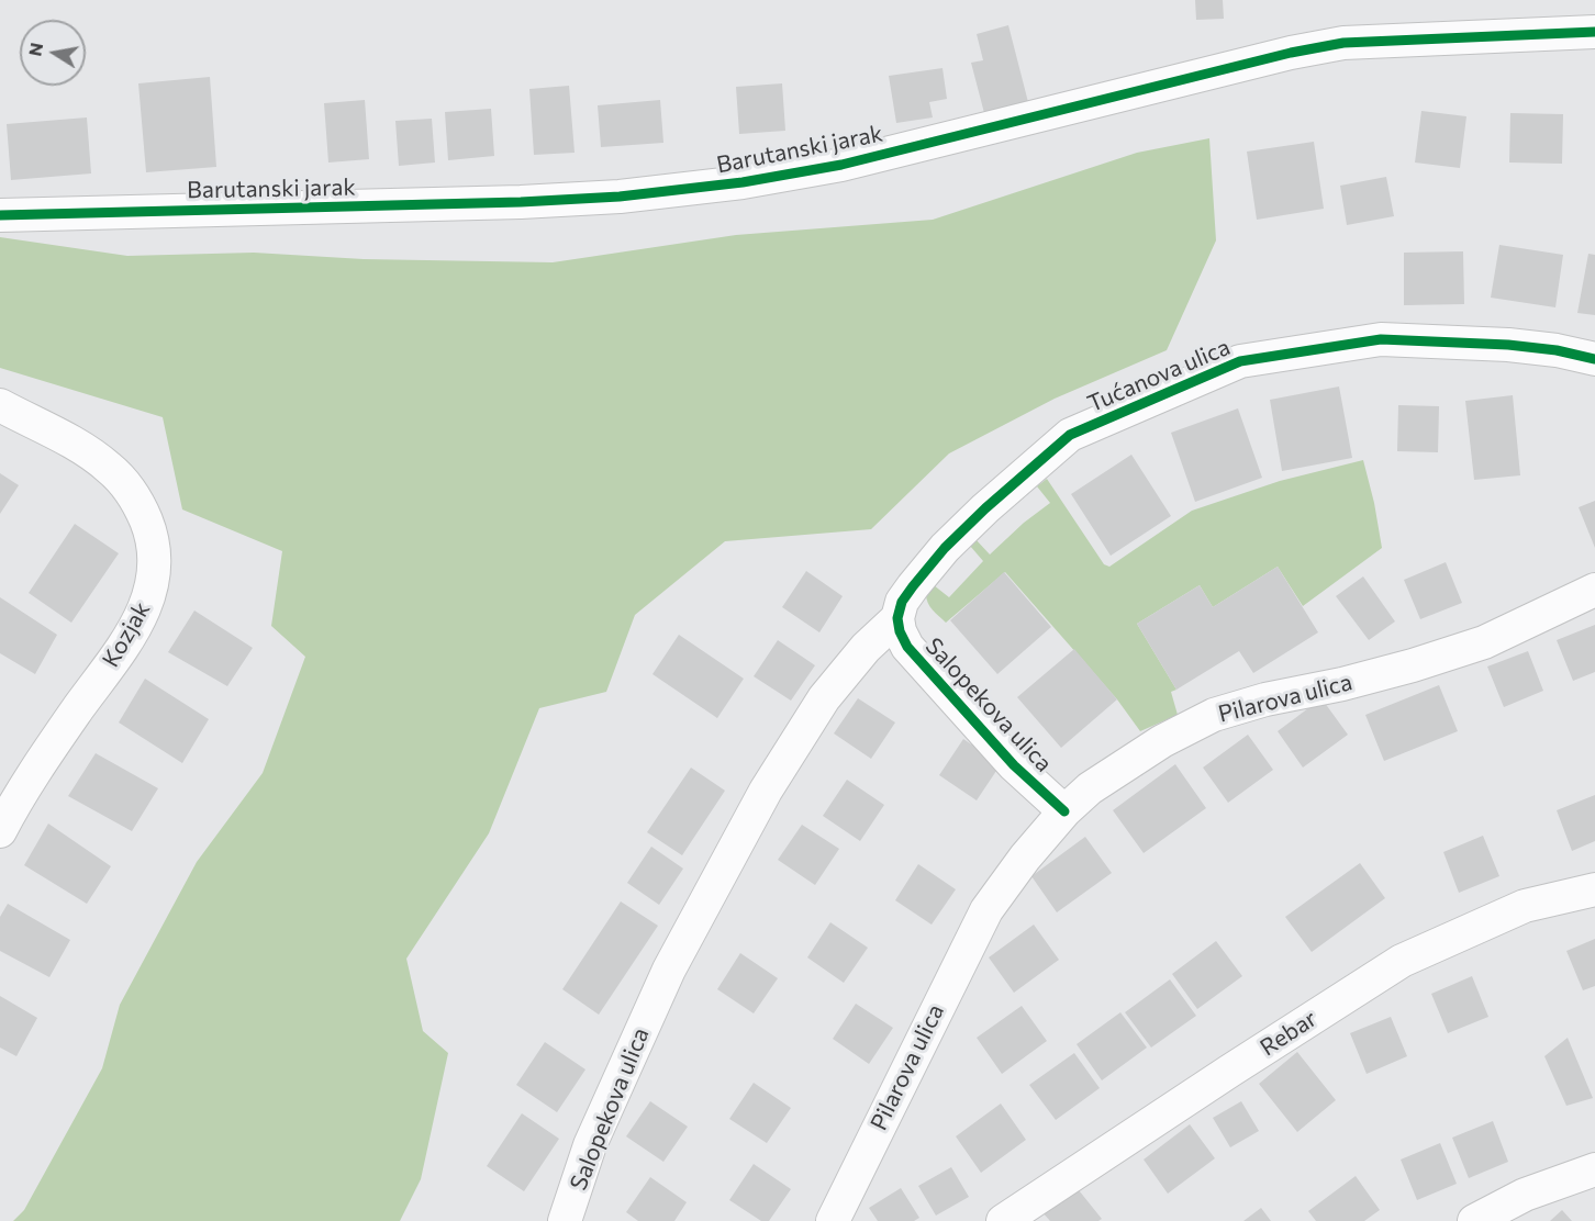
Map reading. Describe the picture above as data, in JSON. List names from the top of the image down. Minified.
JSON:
{"streets":{"street":["Barutanski jarak","Tućanova ulica","Kozjak","Pilarova ulica","Salopekova ulica","Rebar"]},"crossings":[["Tućanova ulica","Salopekova ulica"],["Pilarova ulica","Salopekova ulica"]],"north":"left"}
